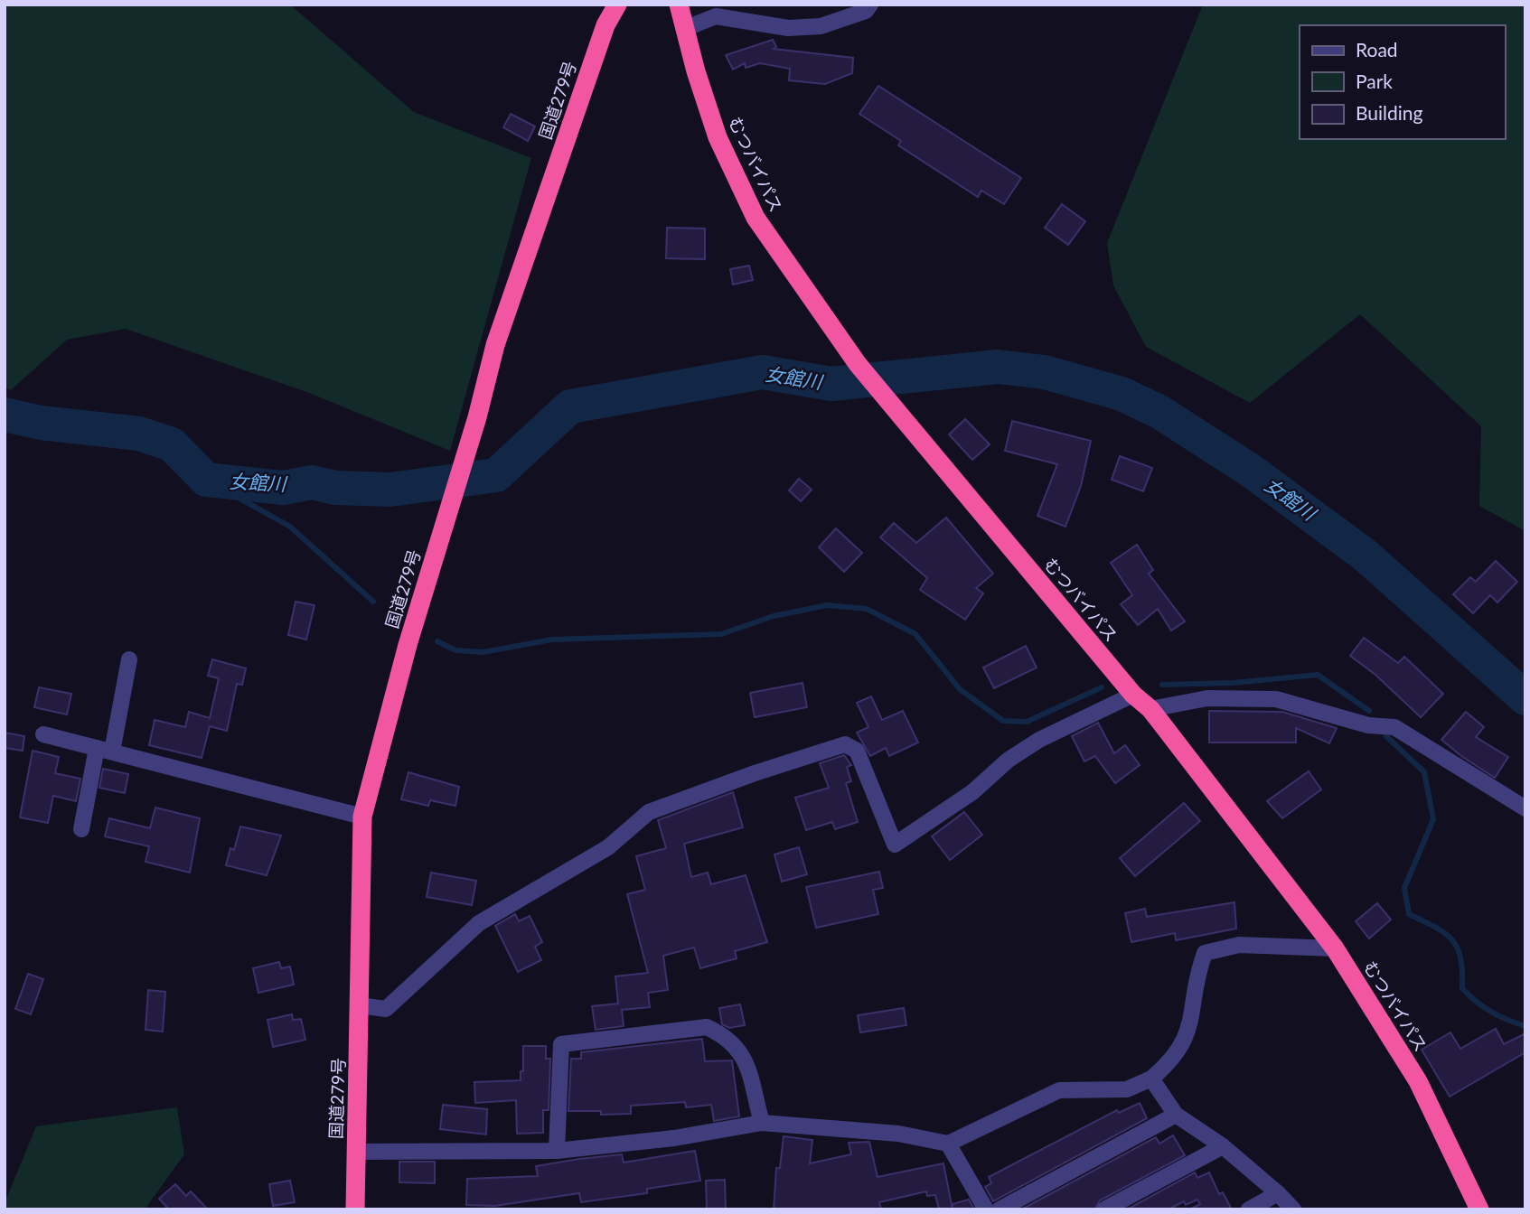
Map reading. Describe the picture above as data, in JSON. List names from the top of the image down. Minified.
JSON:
{"streets":{"highway":["国道279号","むつバイパス"]},"water":["女館川"],"legend":["Road","Park","Building"]}
